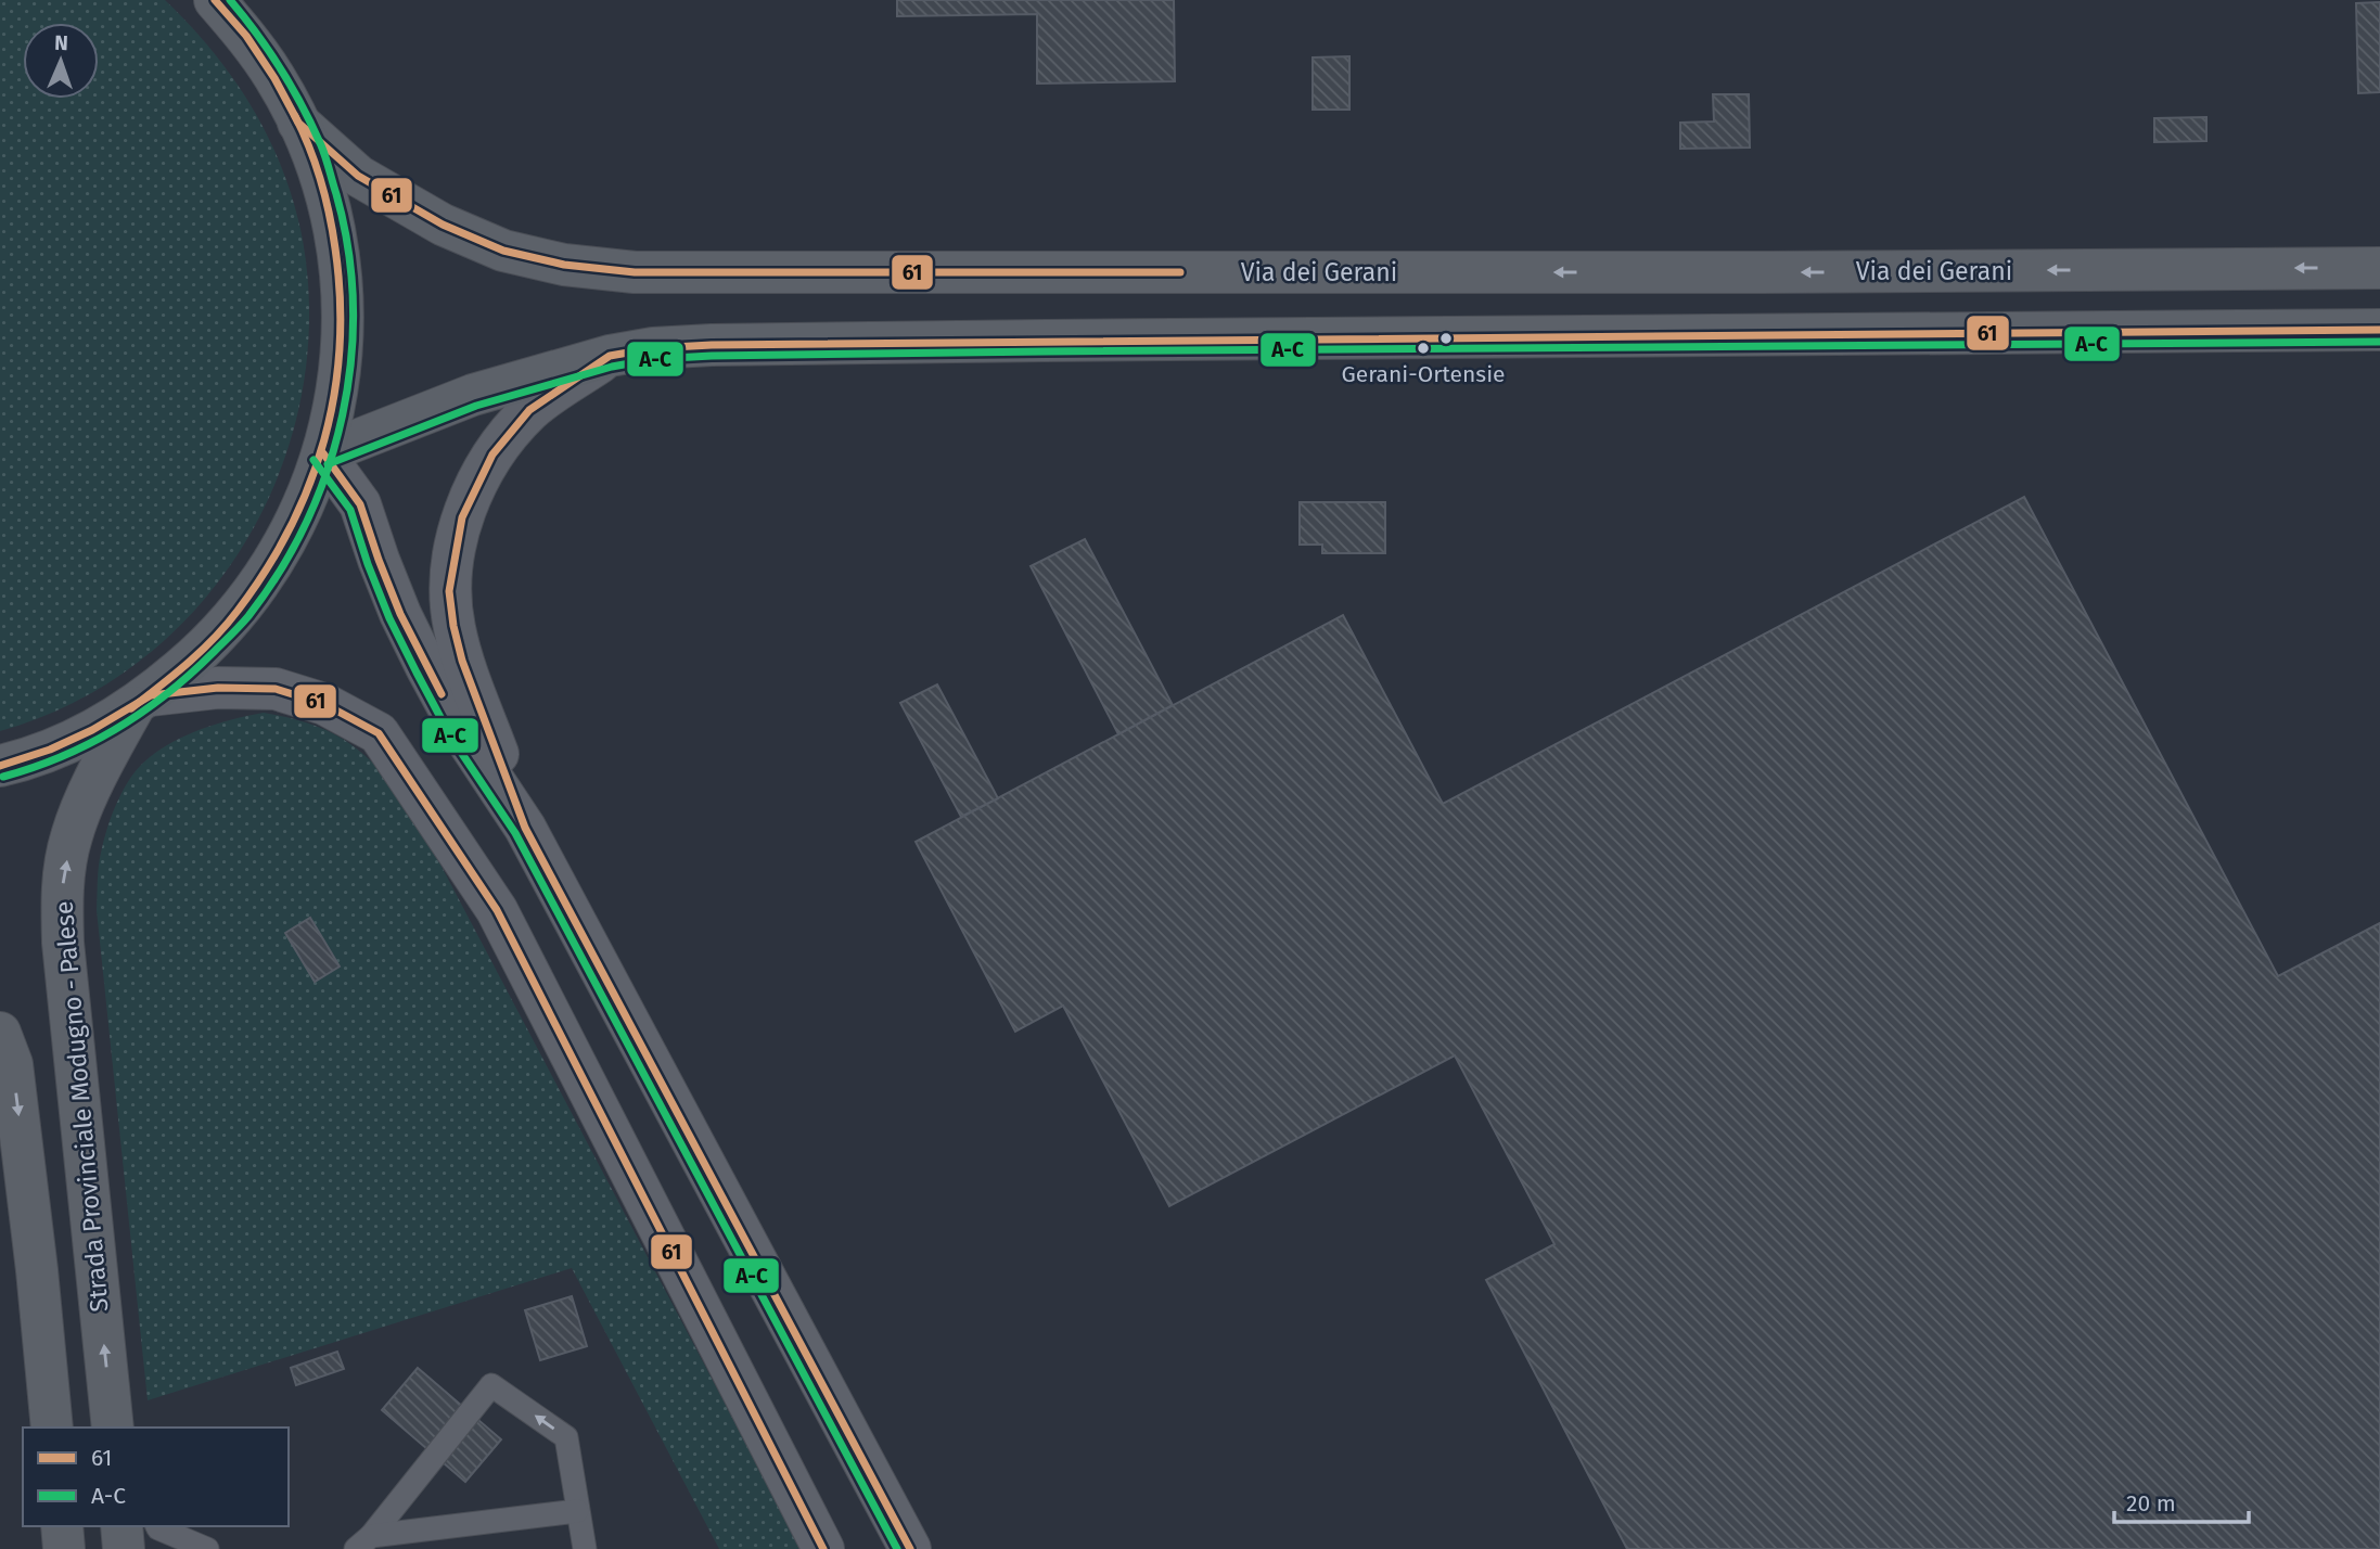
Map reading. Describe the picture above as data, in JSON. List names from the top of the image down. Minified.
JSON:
{"streets":{"street":["Via dei Gerani","Strada Provinciale Modugno - Palese"]},"crossings":[["Via dei Gerani","Strada Provinciale Modugno - Palese"]],"places":["Gerani-Ortensie"],"lines":["transit line 61","transit line A-C"],"legend":["61","A-C"],"scale_bar":"20 m","north":"top"}
